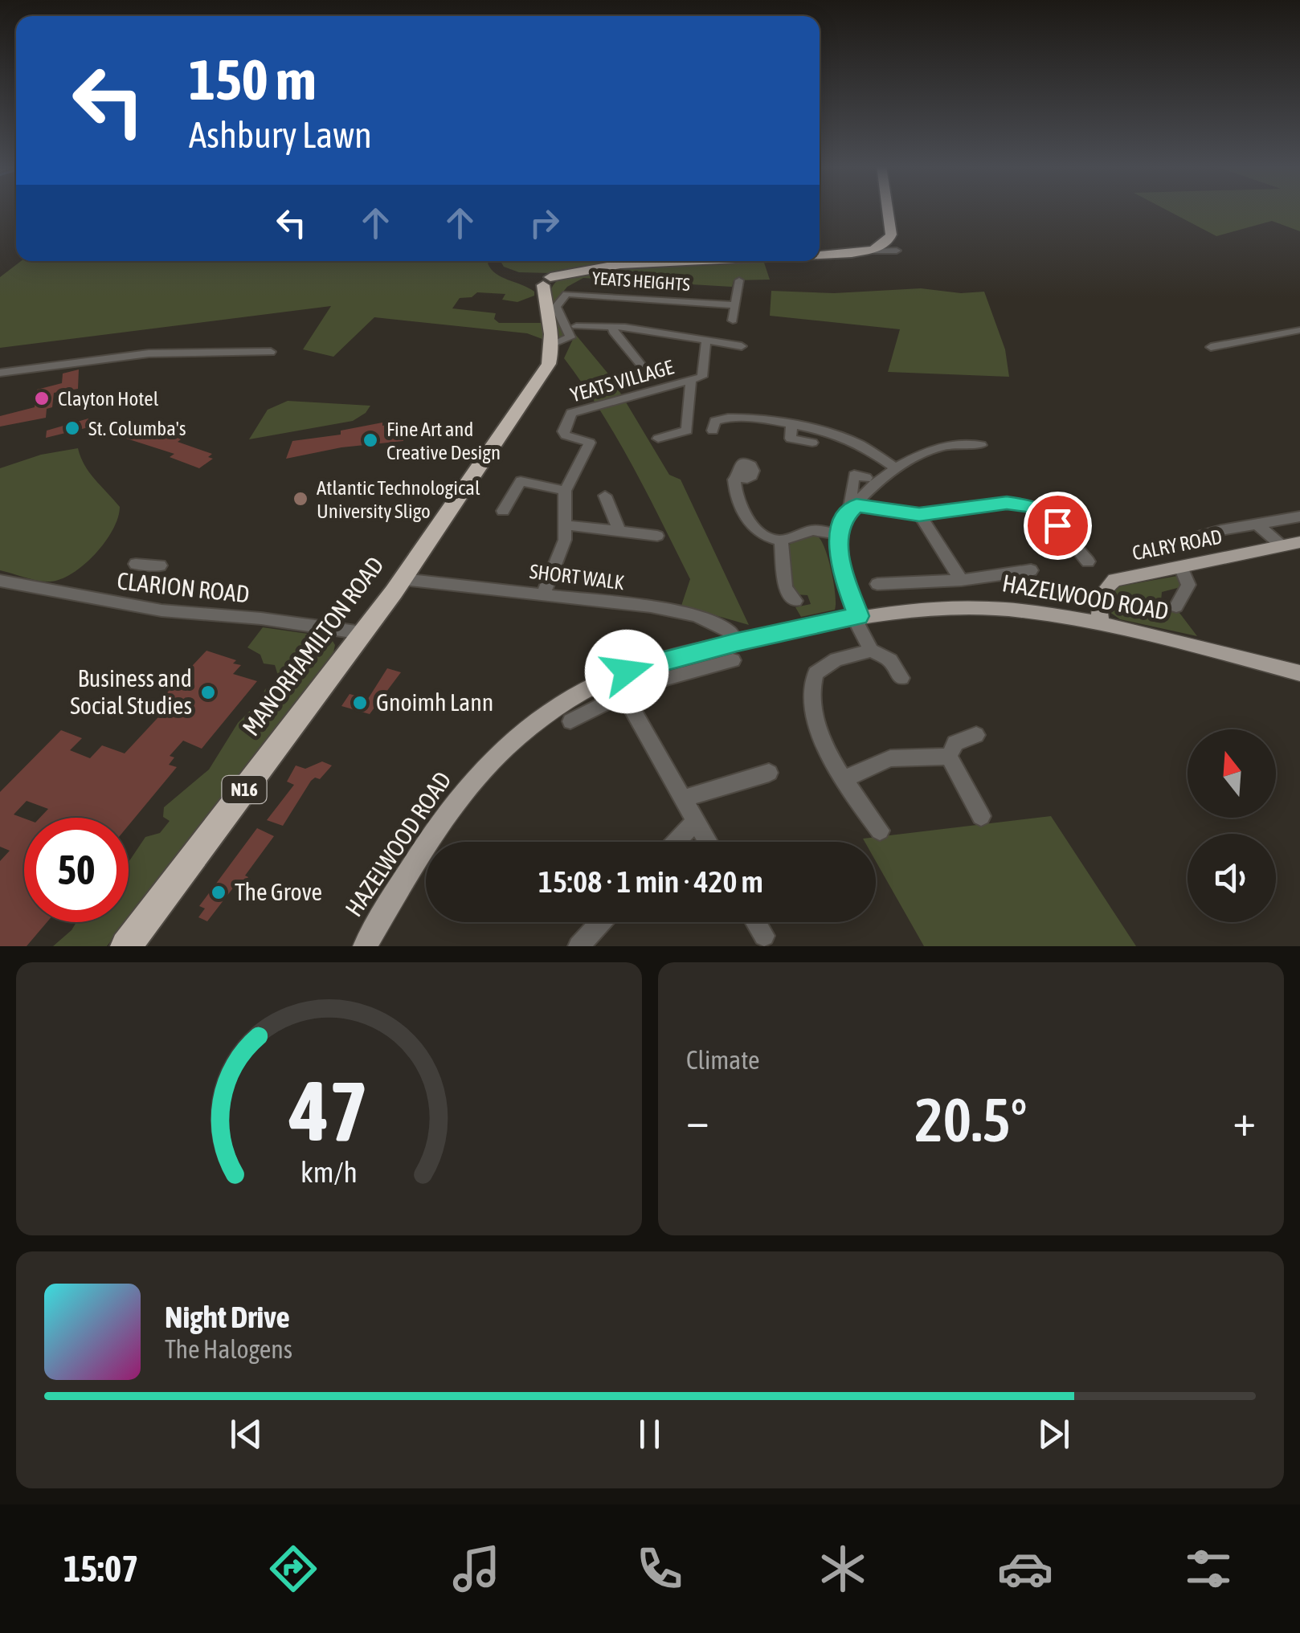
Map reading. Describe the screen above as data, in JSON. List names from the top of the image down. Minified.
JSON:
{"streets":{"highway":["MANORHAMILTON ROAD","N16"],"main road":["CALRY ROAD","HAZELWOOD ROAD"],"street":["YEATS HEIGHTS","YEATS VILLAGE","SHORT WALK","CLARION ROAD"]},"crossings":[["YEATS HEIGHTS","MANORHAMILTON ROAD"],["YEATS VILLAGE","SHORT WALK"],["CALRY ROAD","HAZELWOOD ROAD"],["SHORT WALK","HAZELWOOD ROAD"],["SHORT WALK","MANORHAMILTON ROAD"],["CLARION ROAD","MANORHAMILTON ROAD"]],"places":["Clayton Hotel","St. Columba's","Fine Art and Creative Design","Atlantic Technological University Sligo","Business and Social Studies","Gnoimh Lann","The Grove"],"north":"top","page":{"turn":["150 m","Ashbury Lawn"],"limit":"50","trip":"15:08 · 1 min · 420 m","tile":"Climate","heat":["−","20.5°","+"],"song":["Night Drive","The Halogens"],"tabs":"15:07","gauge":["47","km/h"]}}
